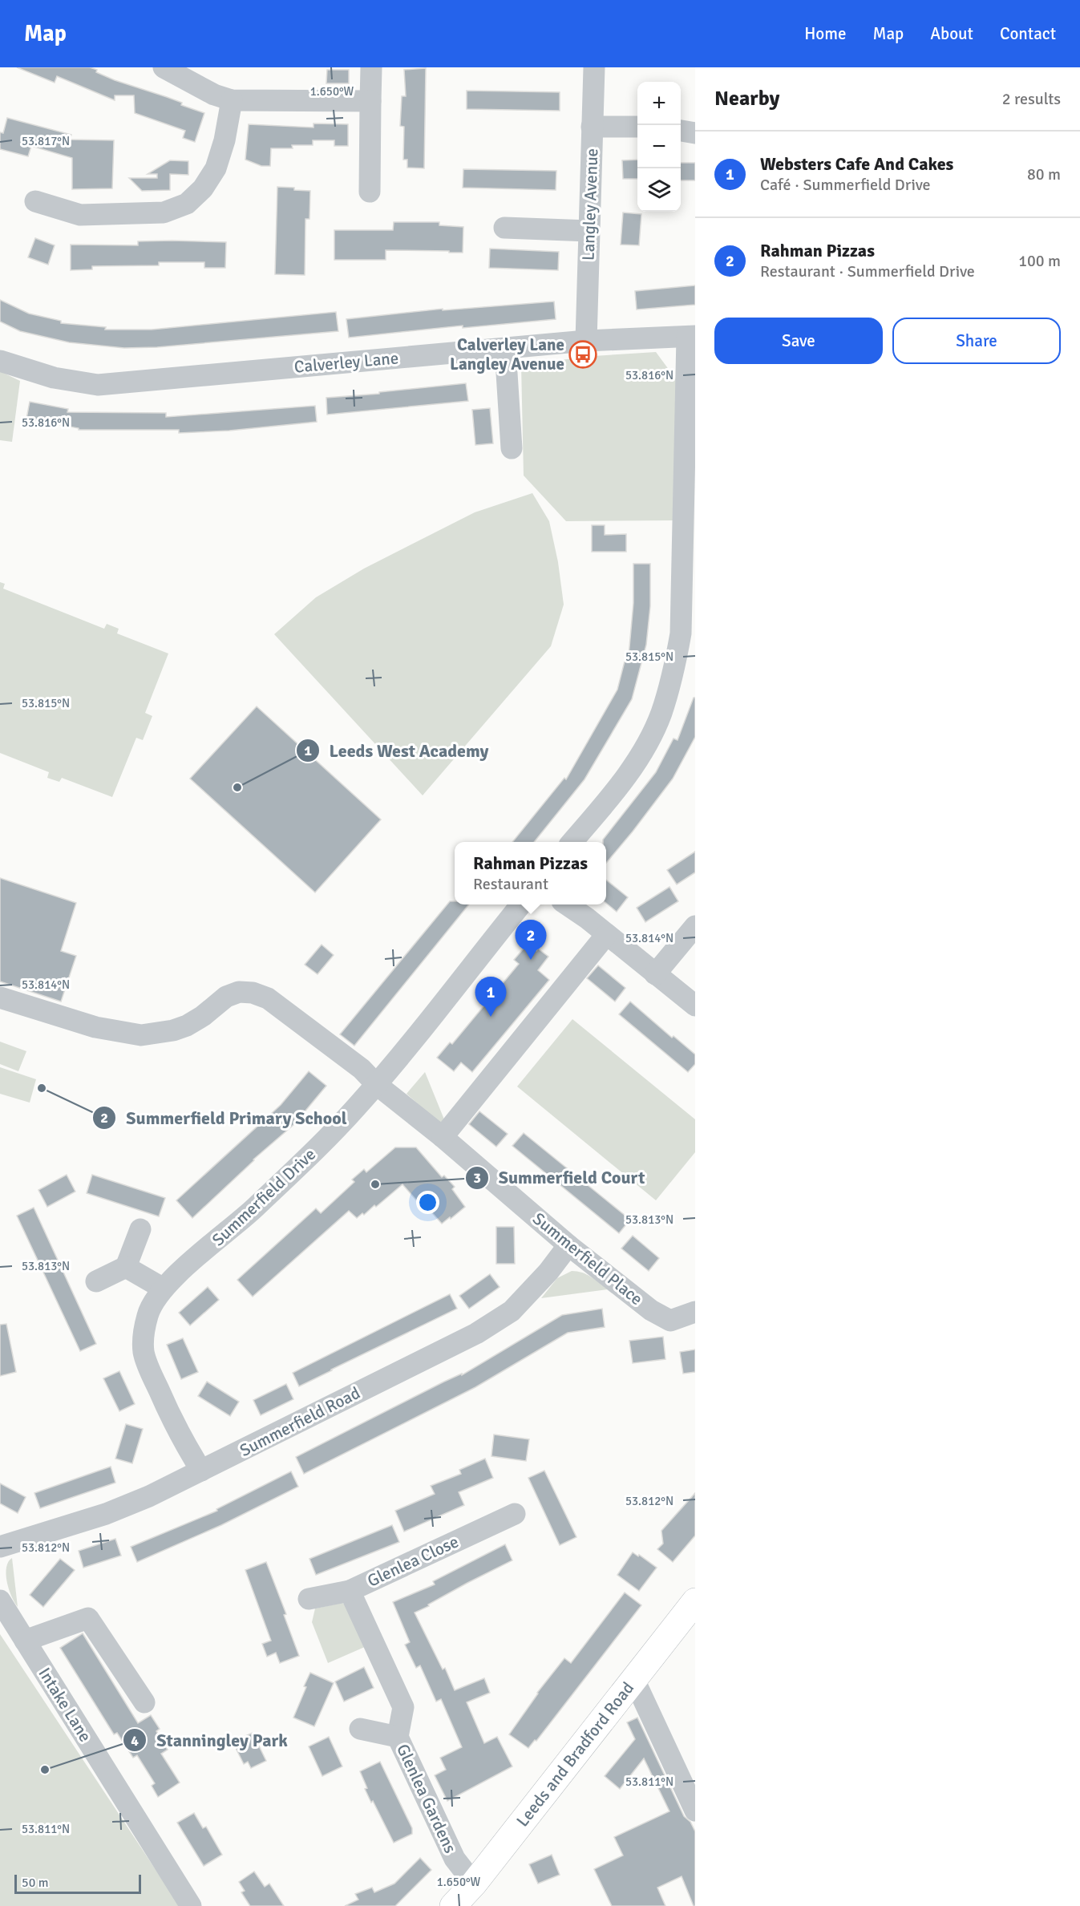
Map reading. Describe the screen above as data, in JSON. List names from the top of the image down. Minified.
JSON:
{"streets":{"main road":["Leeds and Bradford Road"],"street":["Langley Avenue","Calverley Lane","Summerfield Drive","Summerfield Place","Summerfield Road","Glenlea Close","Intake Lane","Glenlea Gardens"]},"crossings":[["Langley Avenue","Calverley Lane"],["Summerfield Drive","Summerfield Place"],["Summerfield Drive","Summerfield Road"],["Summerfield Place","Summerfield Road"],["Glenlea Close","Glenlea Gardens"],["Leeds and Bradford Road","Glenlea Gardens"]],"places":{"bus stop":["Calverley Lane Langley Avenue"],"other":["Leeds West Academy","Summerfield Primary School","Summerfield Court","Stanningley Park"]},"scale_bar":"50 m","page":{"header":"Map","nav":["Home","Map","About","Contact"],"heading":["Nearby","2 results"],"map_buttons":["+","−"],"list":[{"mark":"1","name":"Websters Cafe And Cakes","note":"Café · Summerfield Drive","value":"80 m"},{"mark":"2","name":"Rahman Pizzas","note":"Restaurant · Summerfield Drive","value":"100 m"}],"buttons":["Save","Share"],"popup":["Rahman Pizzas","Restaurant"],"pins":["2","1"],"scale":"50 m"},"coordinates":["1.650°W","53.817°N","53.816°N","53.815°N","53.814°N","53.813°N","53.812°N","53.811°N"]}
